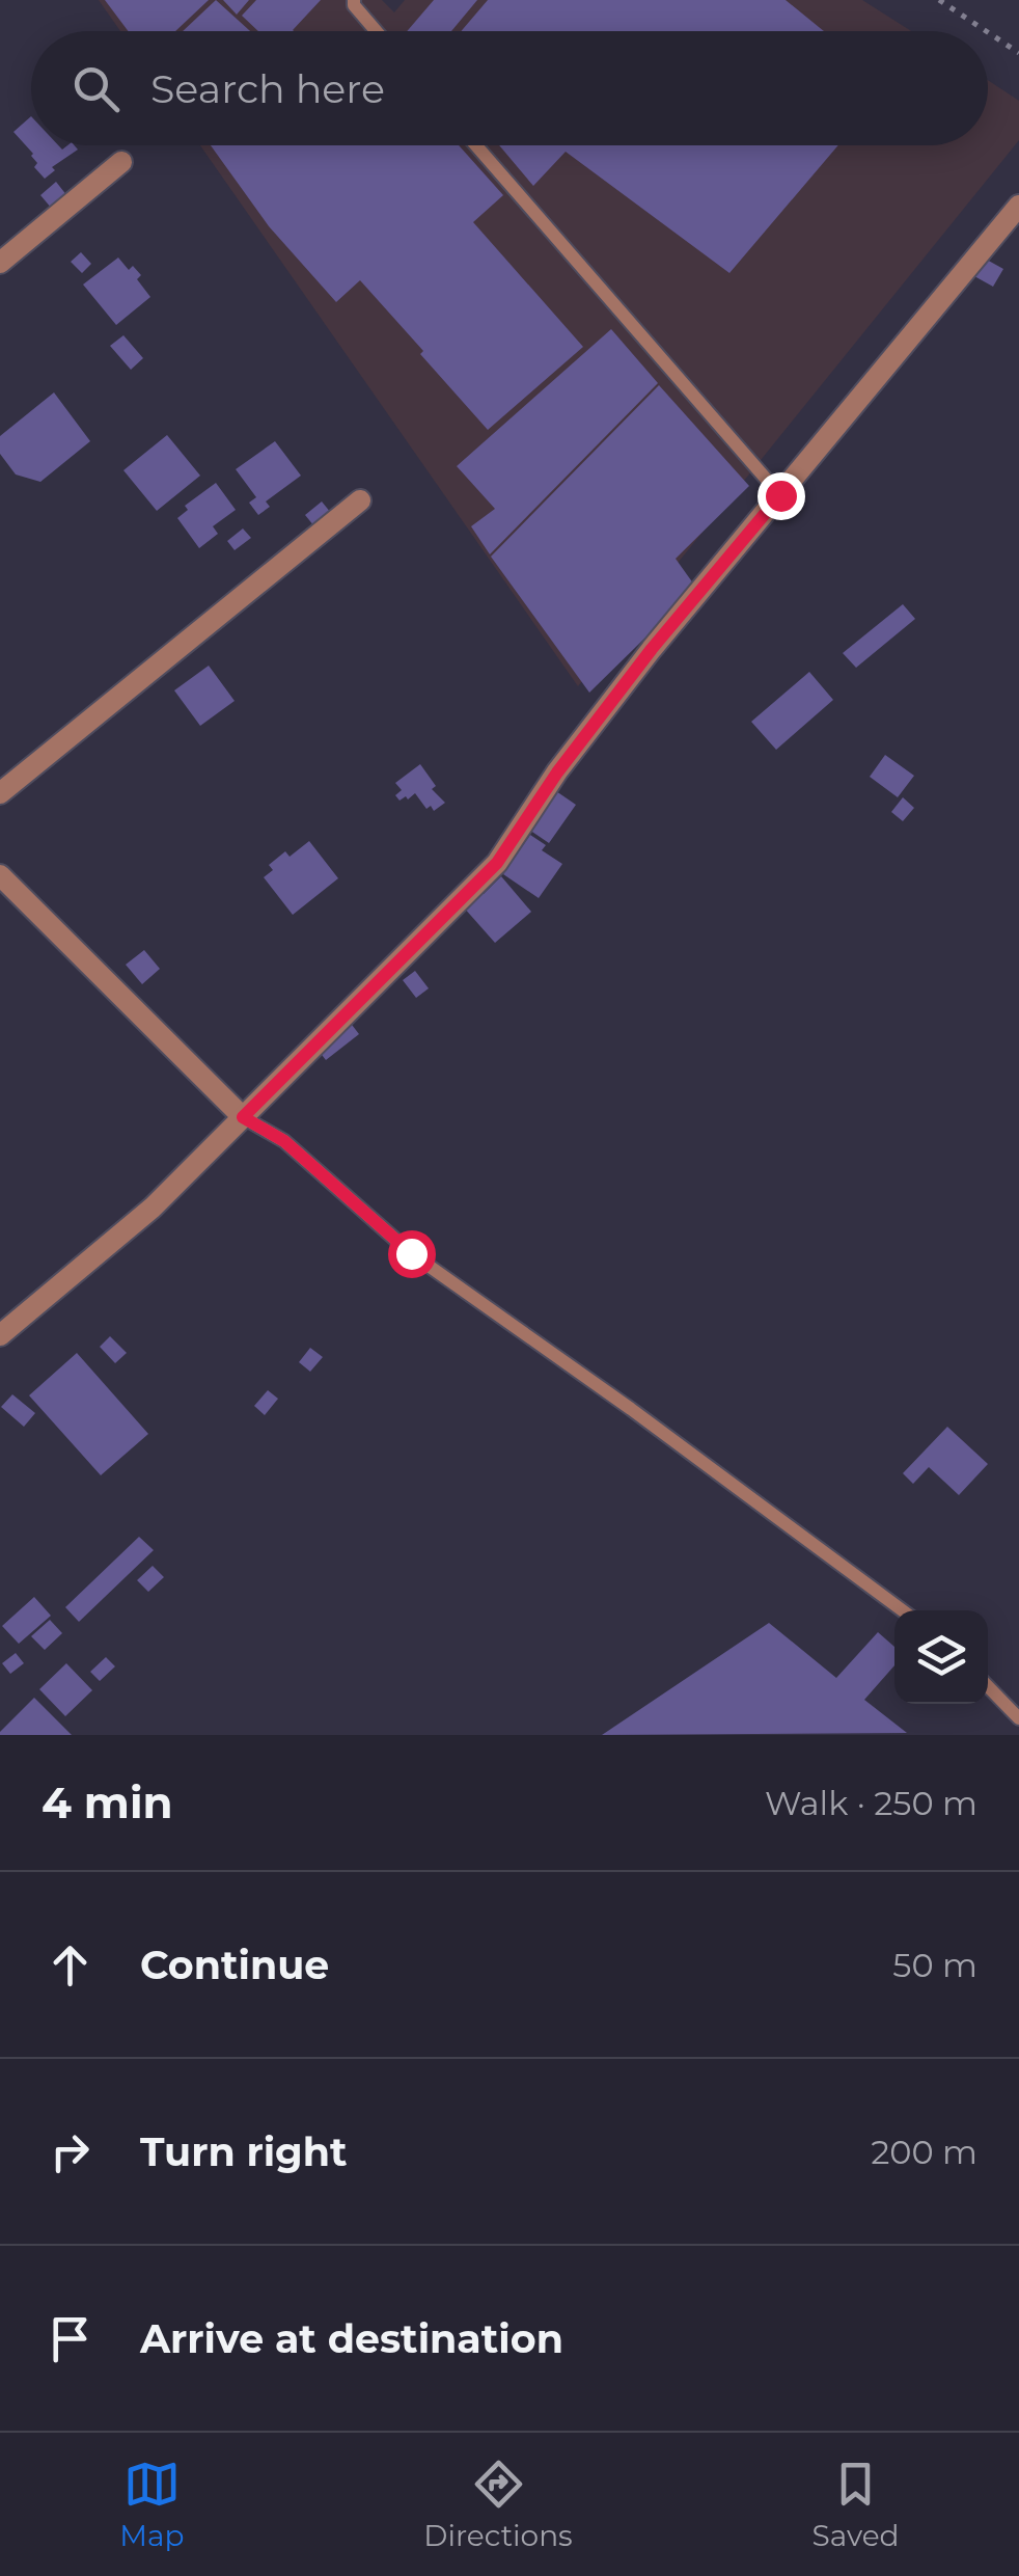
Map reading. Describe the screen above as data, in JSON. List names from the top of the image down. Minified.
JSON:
{"page":{"search":"Search here","heading":["4 min","Walk · 250 m"],"list":[["Continue","50 m"],["Turn right","200 m"],"Arrive at destination"],"nav":["Map","Directions","Saved"]}}
